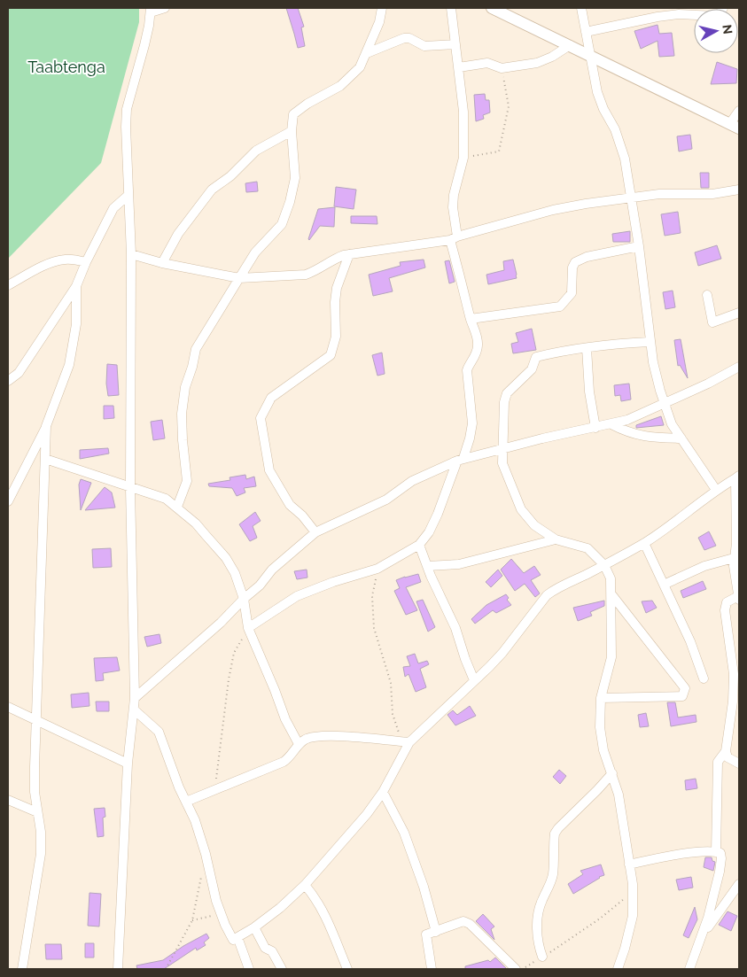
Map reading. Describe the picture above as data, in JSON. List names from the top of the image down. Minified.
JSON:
{"parks":["Taabtenga"],"north":"right"}
